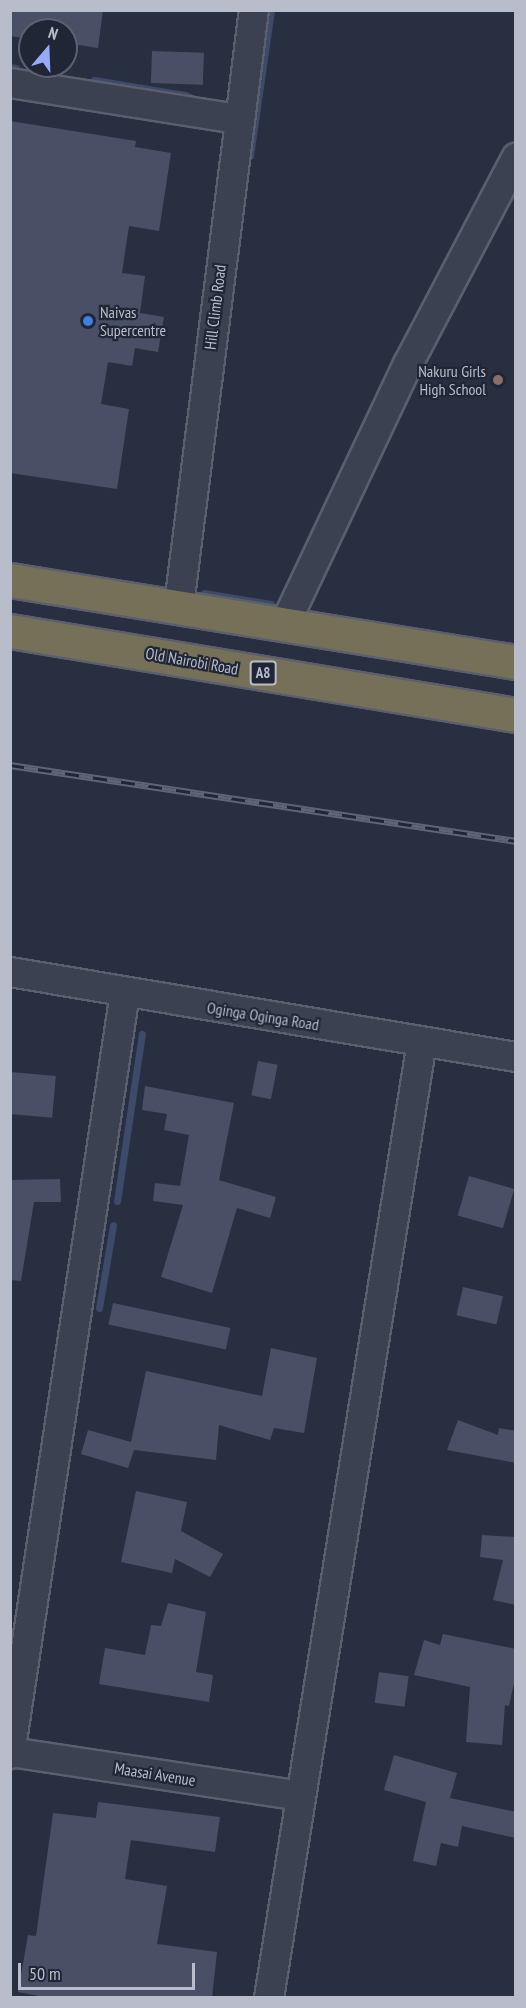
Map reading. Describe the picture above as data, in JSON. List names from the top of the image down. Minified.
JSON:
{"streets":{"highway":["Old Nairobi Road","A8"],"street":["Hill Climb Road","Oginga Oginga Road","Maasai Avenue"]},"places":["Naivas Supercentre","Nakuru Girls High School"],"scale_bar":"50 m","north":"top"}
